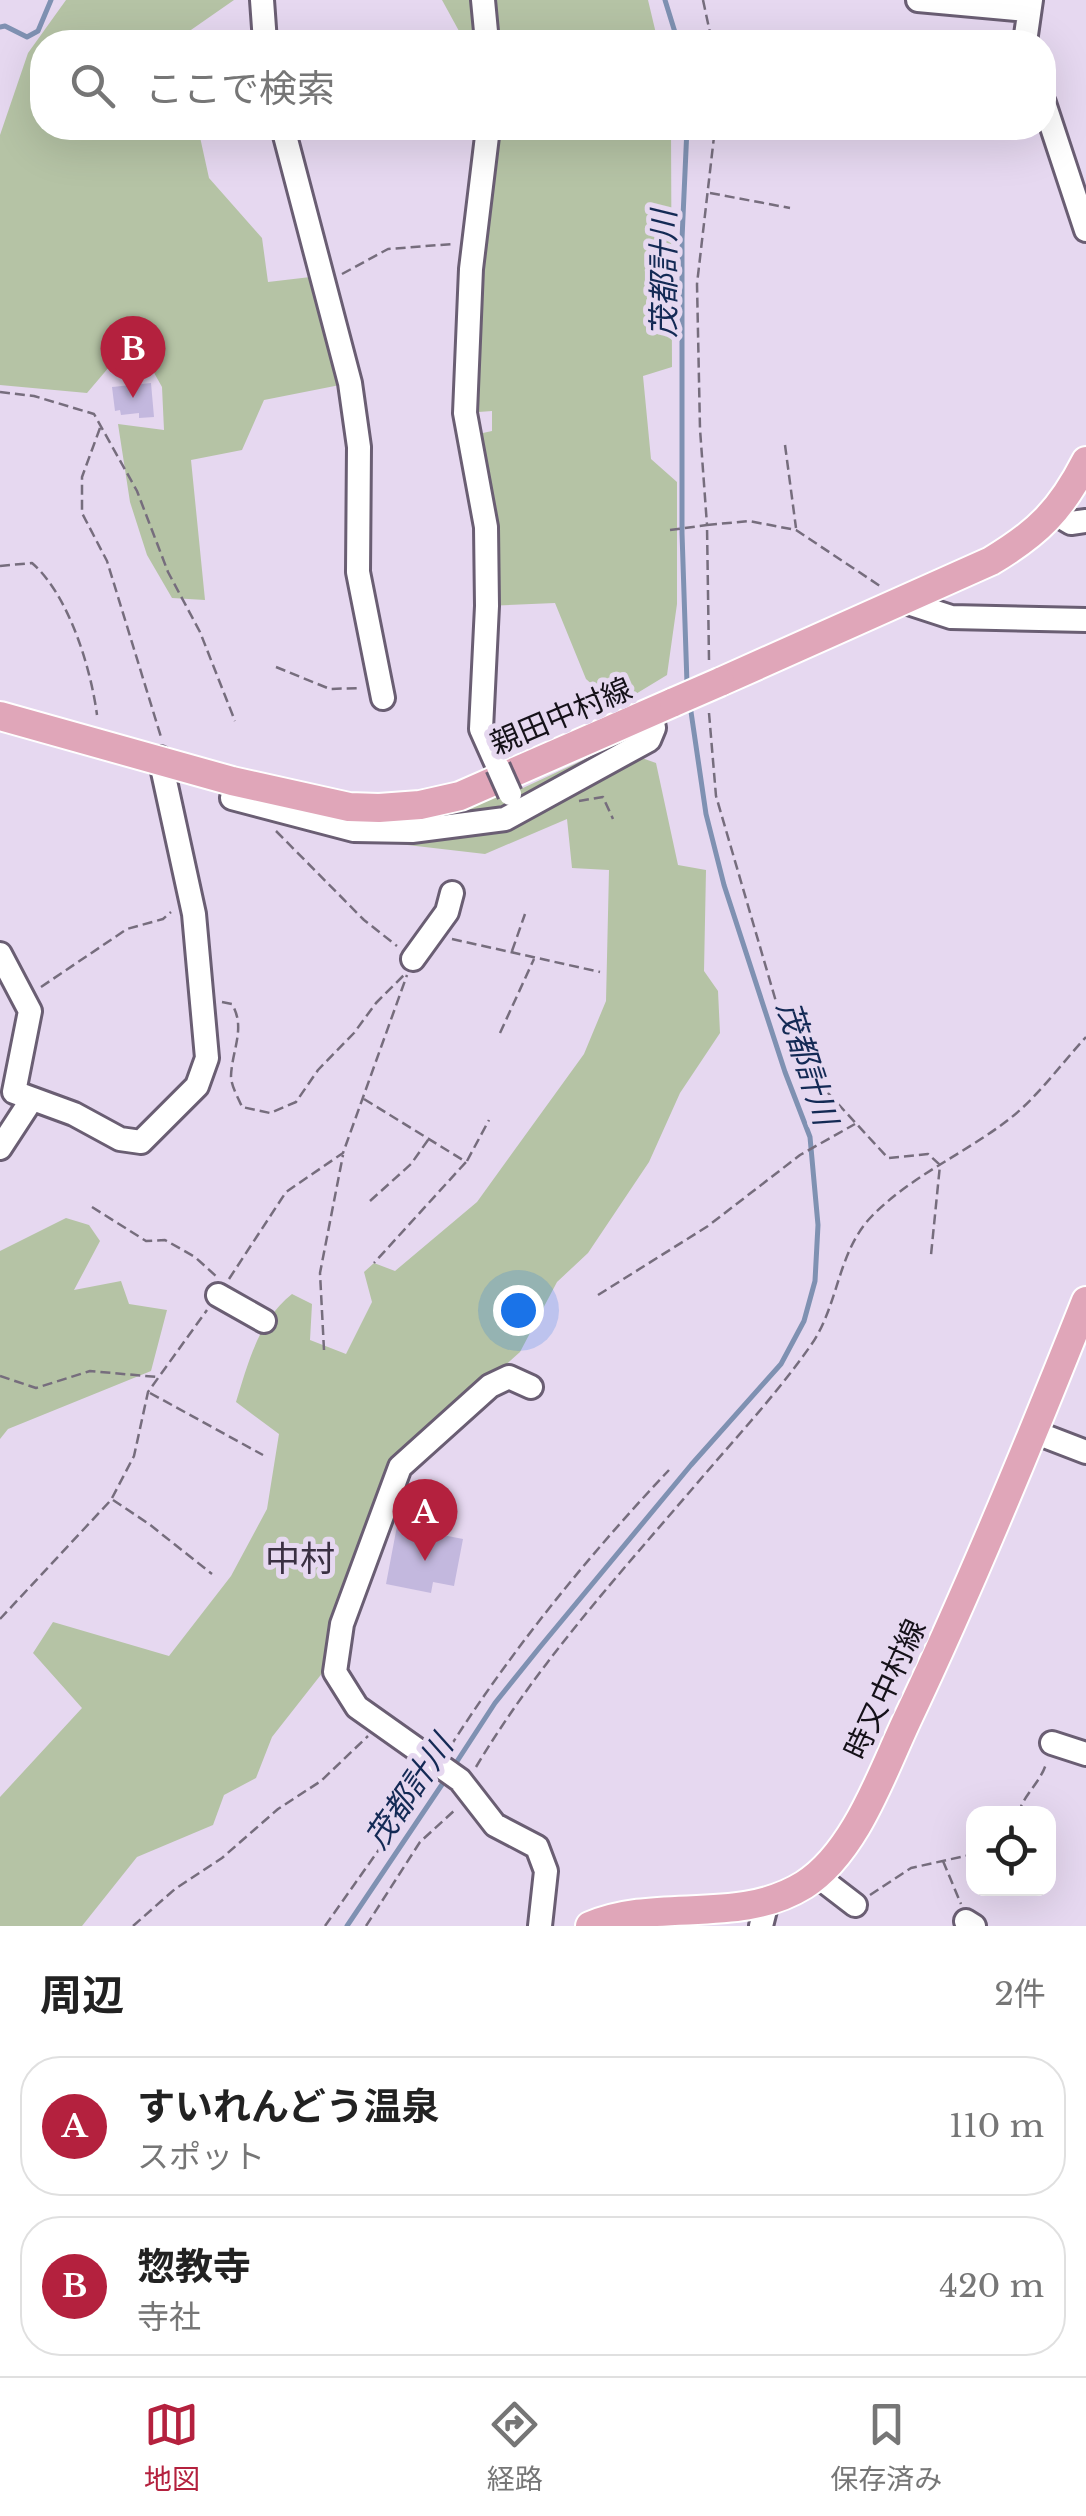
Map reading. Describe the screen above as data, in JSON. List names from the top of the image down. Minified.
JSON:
{"streets":{"main road":["親田中村線","時又中村線"]},"districts":["中村"],"water":["茂都計川"],"page":{"search":"ここで検索","pins":["B","A"],"heading":["周辺","2件"],"list":[{"mark":"A","name":"すいれんどう温泉","note":"スポット","value":"110 m"},{"mark":"B","name":"惣教寺","note":"寺社","value":"420 m"}],"nav":["地図","経路","保存済み"]}}
